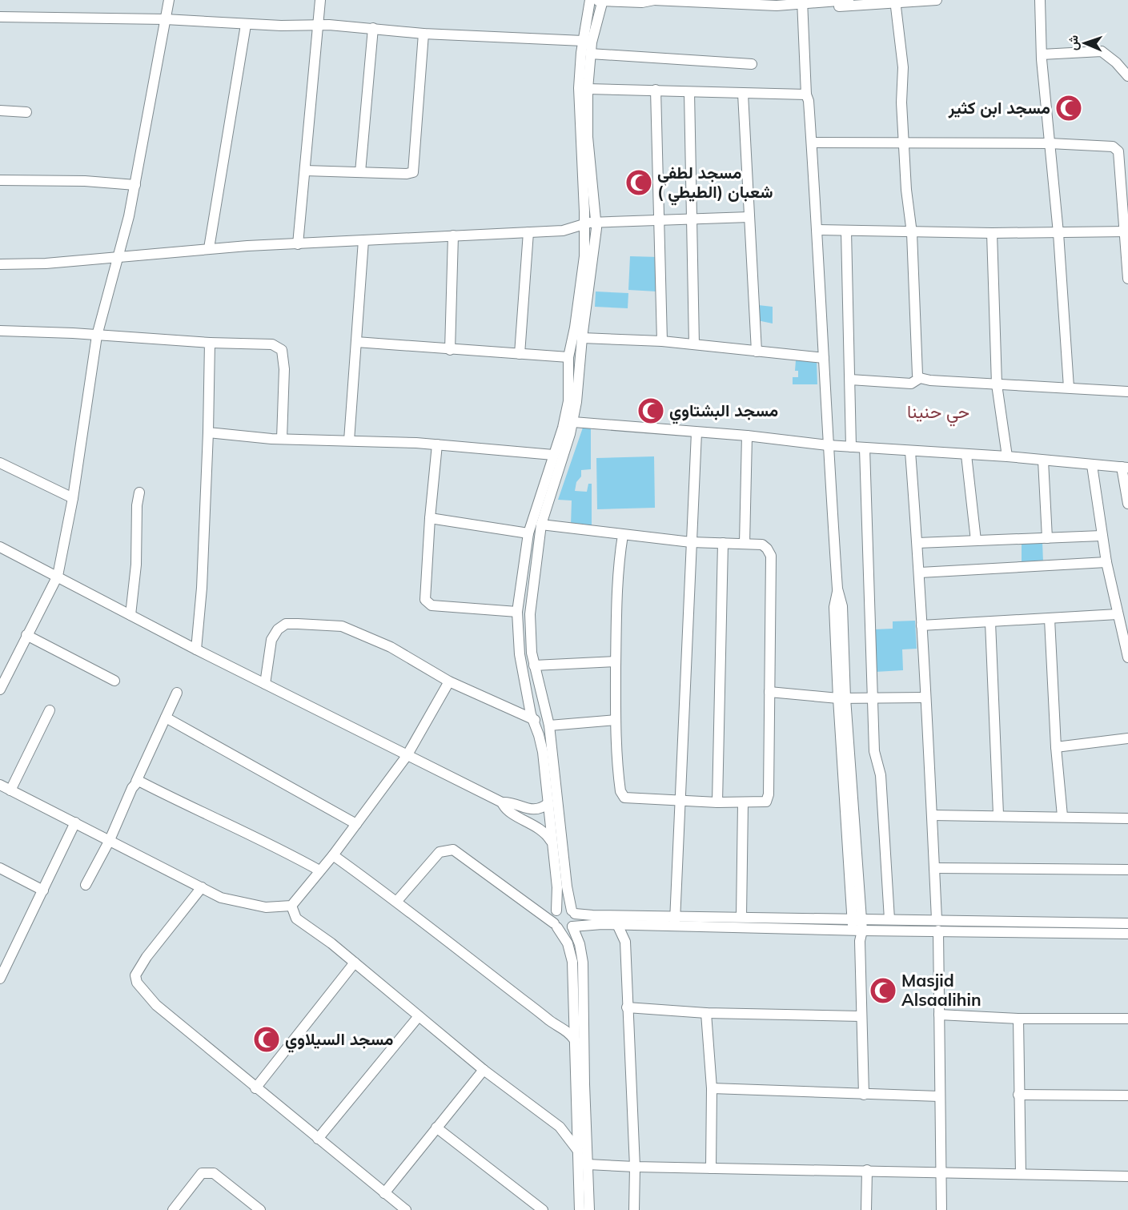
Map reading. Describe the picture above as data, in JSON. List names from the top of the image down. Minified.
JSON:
{"districts":["حي حنينا"],"places":{"mosque":["مسجد ابن كثير","مسجد لطفي شعبان (الطيطي )","مسجد البشتاوي","Masjid Alsaalihin","مسجد السيلاوي"]},"north":"left"}
